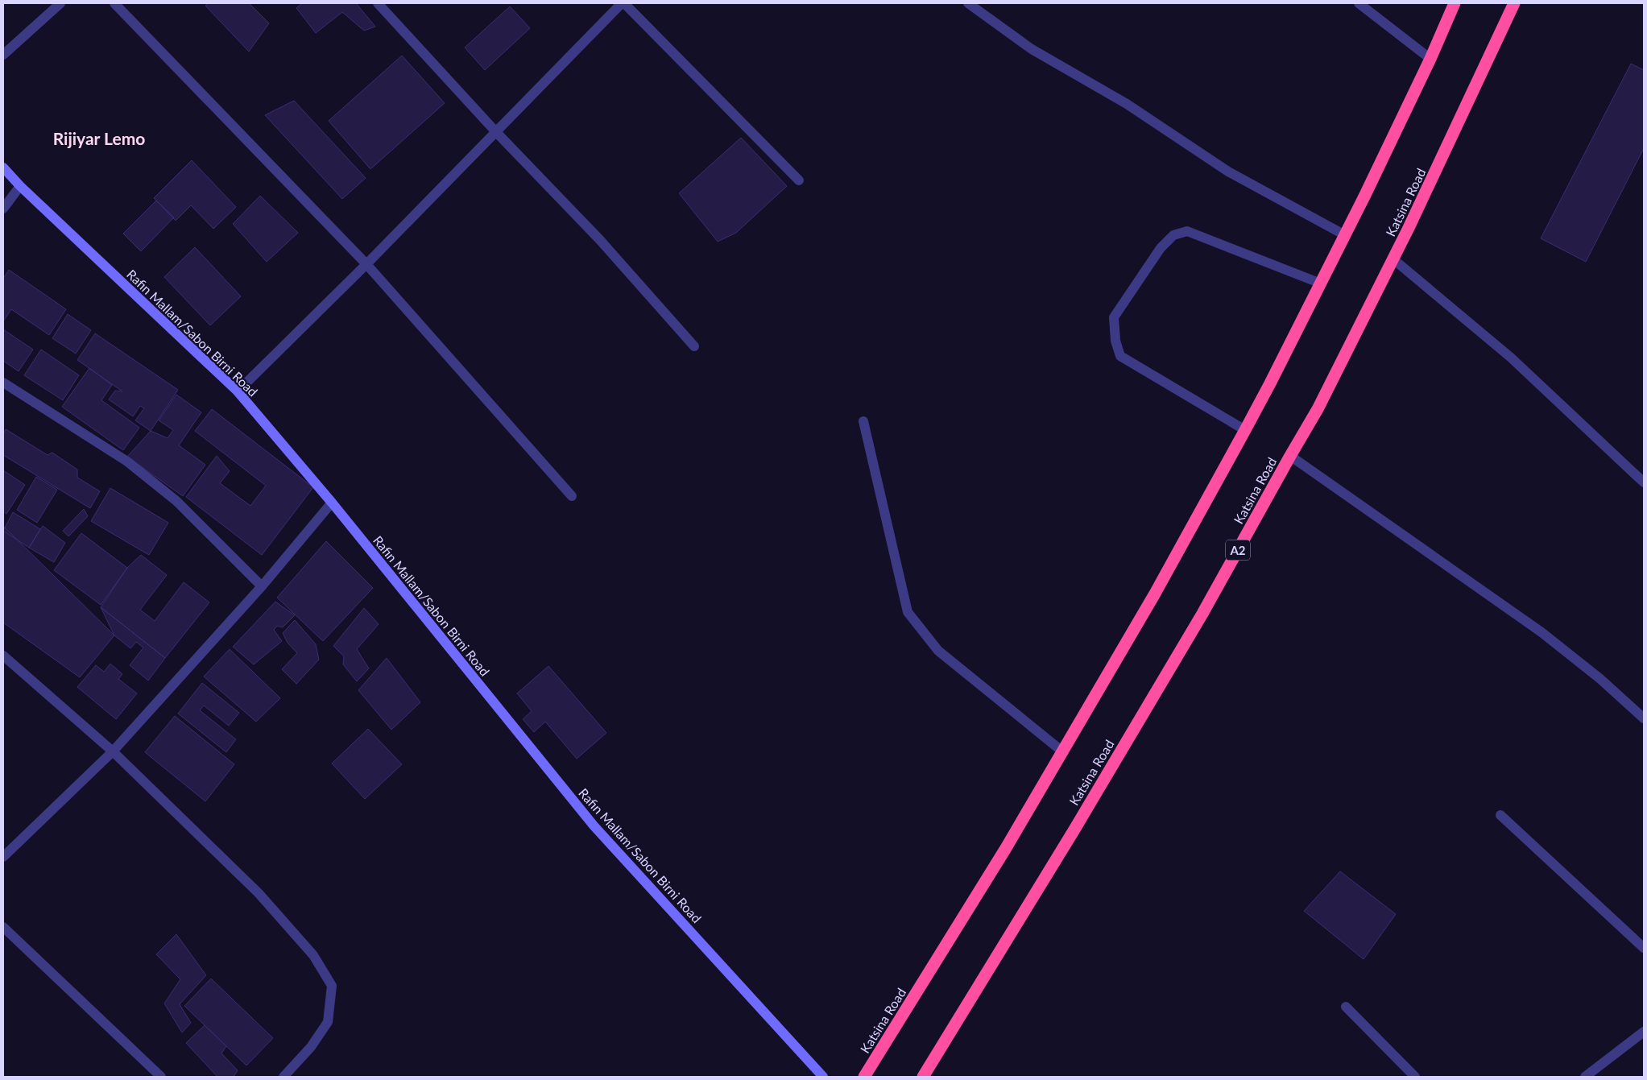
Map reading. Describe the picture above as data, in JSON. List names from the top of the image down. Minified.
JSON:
{"streets":{"highway":["Katsina Road","A2"],"street":["Rafin Mallam/Sabon Birni Road"]},"districts":["Rijiyar Lemo"]}
